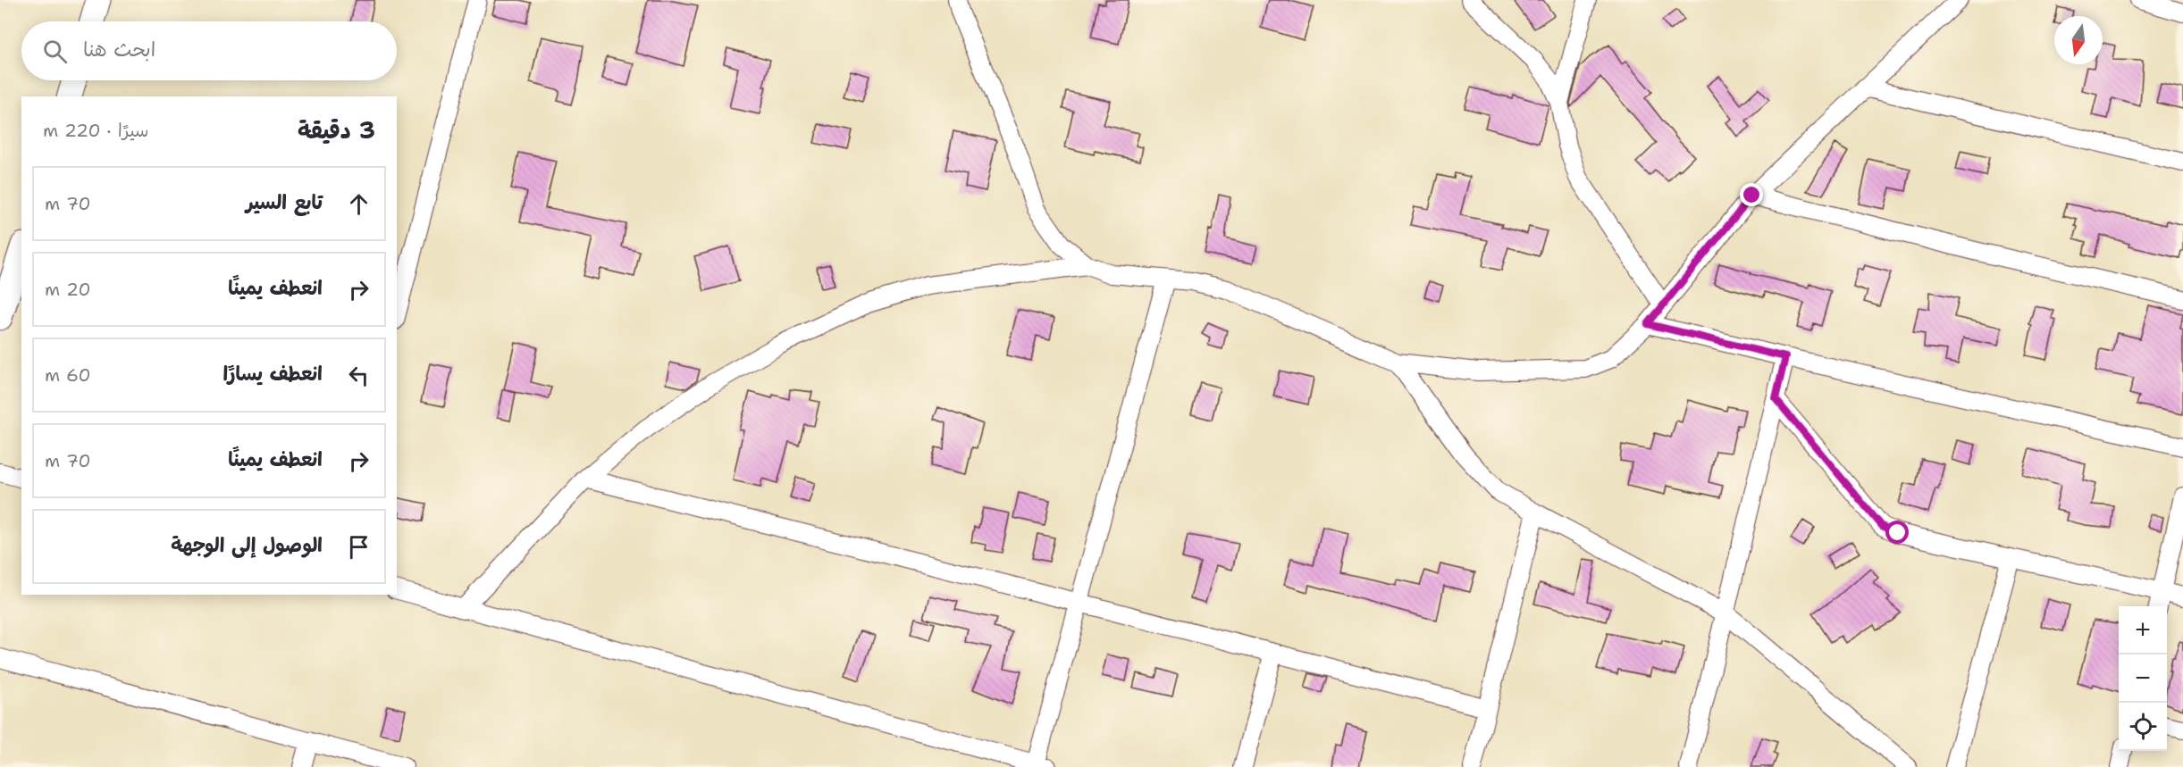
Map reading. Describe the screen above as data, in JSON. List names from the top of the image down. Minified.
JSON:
{"north":"bottom","page":{"search":"ابحث هنا","heading":["3 دقيقة","سيرًا · 220 m"],"list":[["تابع السير","70 m"],["انعطف يمينًا","20 m"],["انعطف يسارًا","60 m"],["انعطف يمينًا","70 m"],"الوصول إلى الوجهة"],"map_buttons":["+","−"]}}
